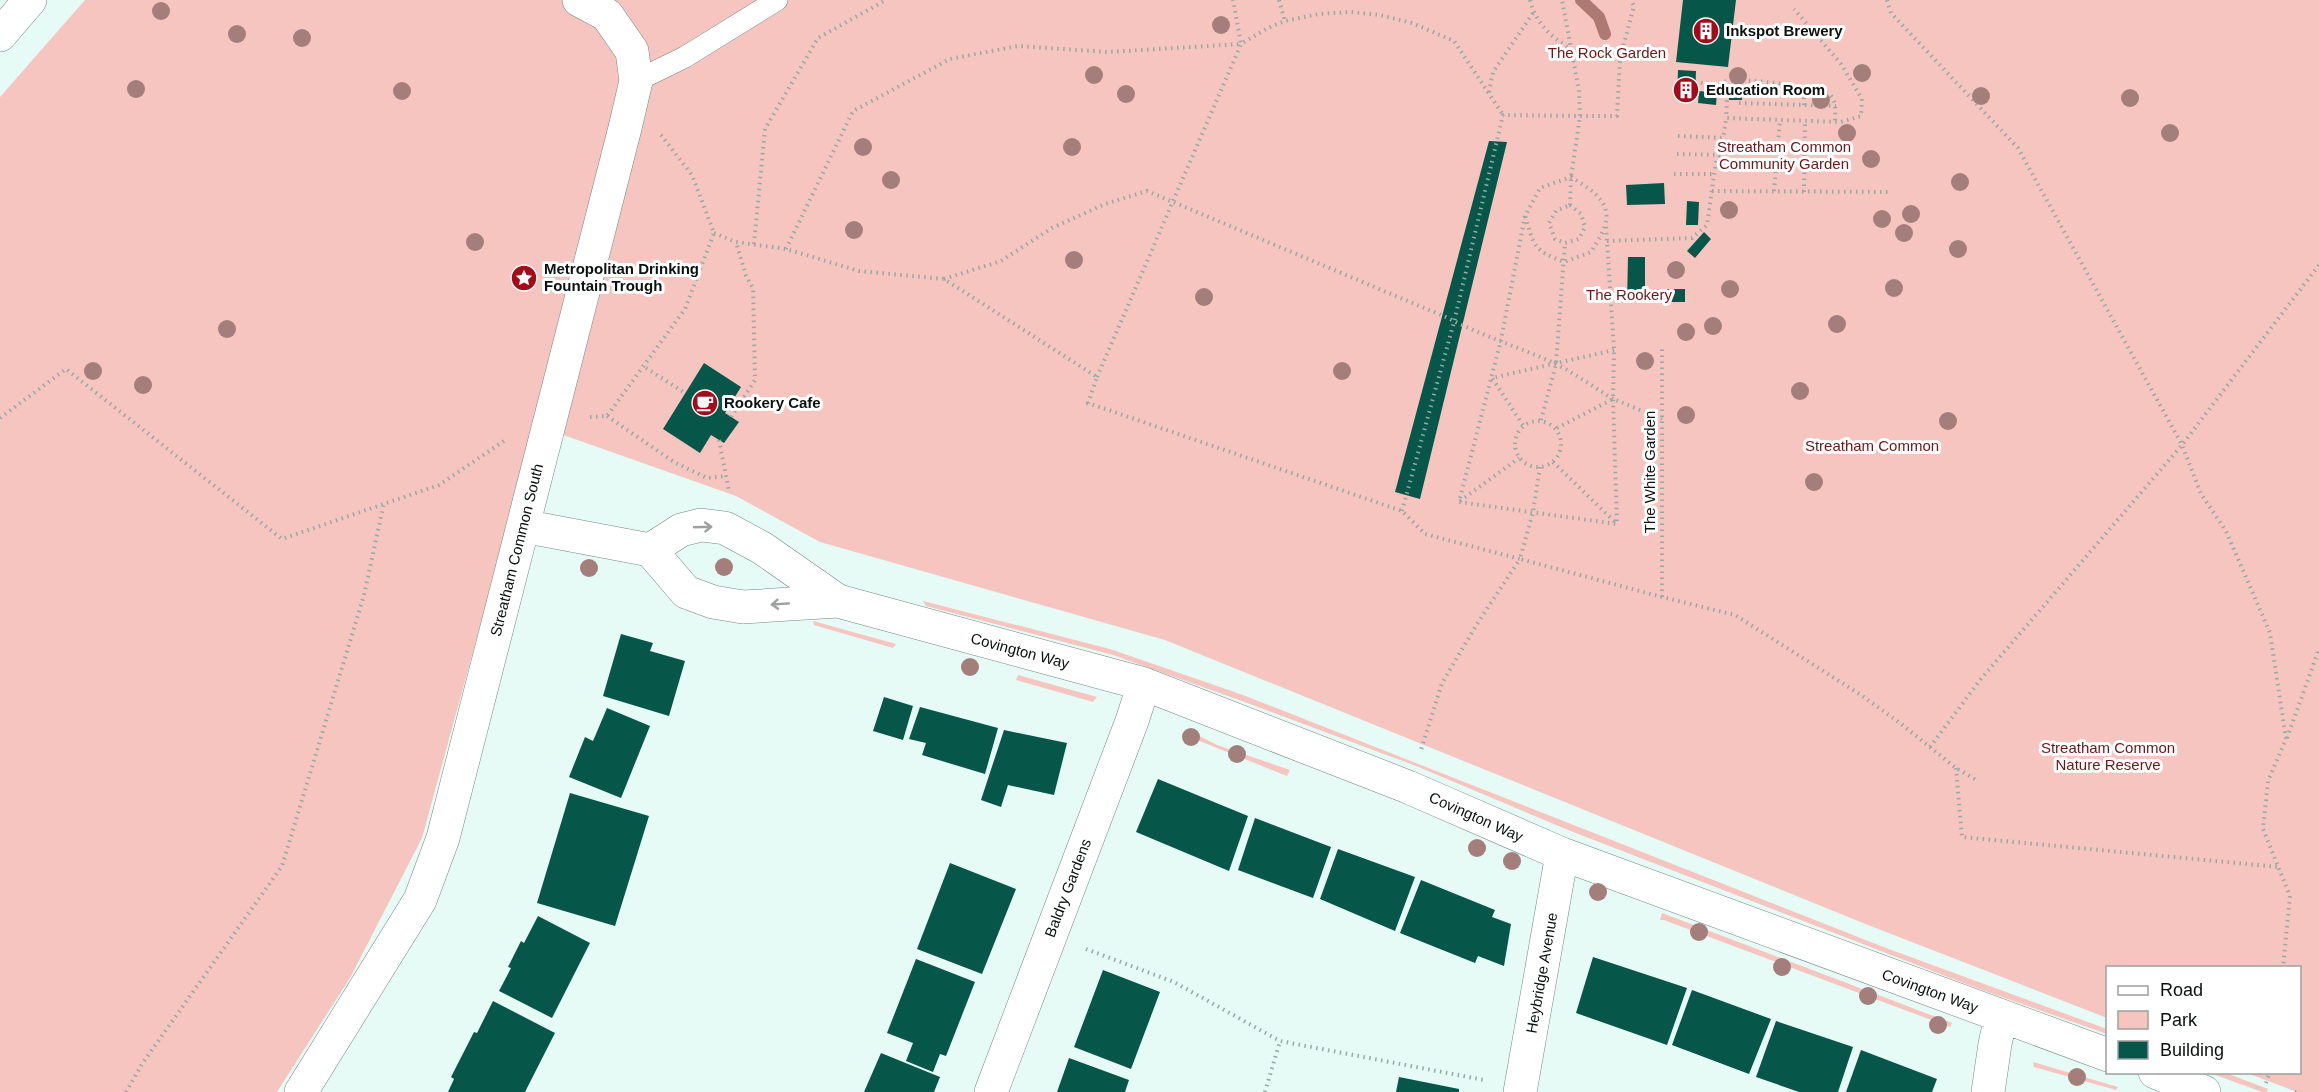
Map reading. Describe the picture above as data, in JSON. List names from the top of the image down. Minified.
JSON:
{"streets":{"street":["Streatham Common South","Covington Way","Baldry Gardens","Heybridge Avenue"],"path":["The White Garden"]},"crossings":[["Covington Way","Baldry Gardens"],["Covington Way","Heybridge Avenue"]],"parks":["The Rock Garden","Streatham Common Community Garden","The Rookery","Streatham Common","Streatham Common Nature Reserve"],"places":{"building":["Inkspot Brewery","Education Room"],"place":["Metropolitan Drinking Fountain Trough"],"cafe":["Rookery Cafe"]},"legend":["Road","Park","Building"]}
